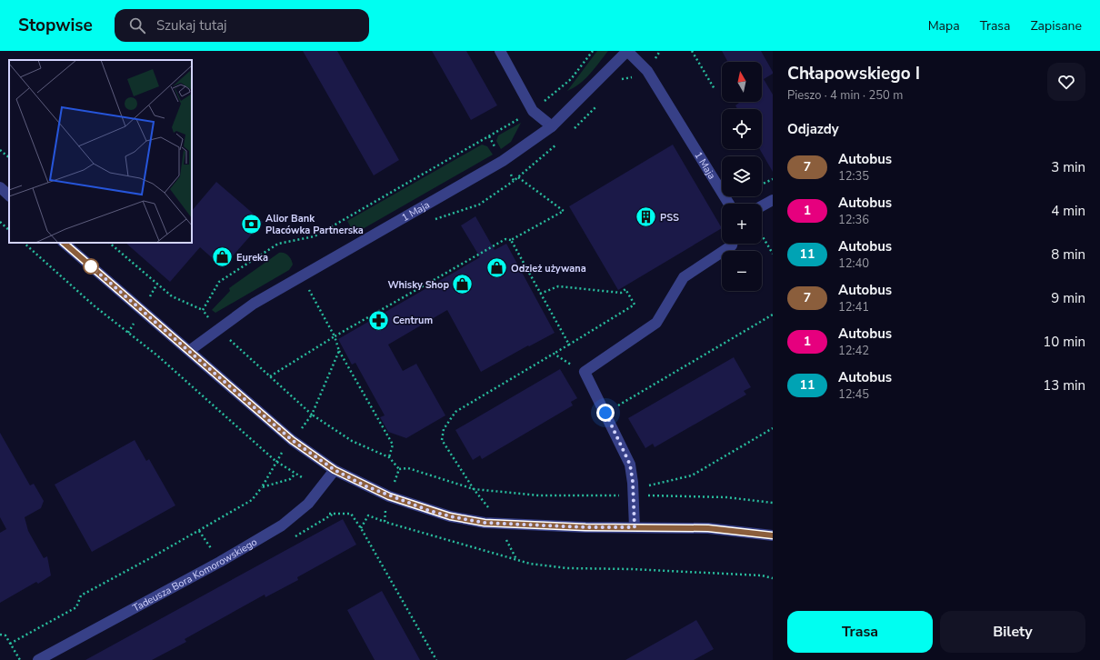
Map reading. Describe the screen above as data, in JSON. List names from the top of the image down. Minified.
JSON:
{"streets":{"street":["1 Maja","Tadeusza Bora Komorowskiego"]},"places":{"building":["PSS"],"bank":["Alior Bank Placówka Partnerska"],"shop":["Eureka","Odzież używana","Whisky Shop"],"pharmacy":["Centrum"]},"lines":["bus line 7"],"north":"top","page":{"header":"Stopwise","search":"Szukaj tutaj","nav":["Mapa","Trasa","Zapisane"],"heading":[["Chłapowskiego I","Pieszo · 4 min · 250 m"],"Odjazdy"],"map_buttons":["+","−"],"list":[{"mark":"7","name":"Autobus","note":"12:35","value":"3 min"},{"mark":"1","name":"Autobus","note":"12:36","value":"4 min"},{"mark":"11","name":"Autobus","note":"12:40","value":"8 min"},{"mark":"7","name":"Autobus","note":"12:41","value":"9 min"},{"mark":"1","name":"Autobus","note":"12:42","value":"10 min"},{"mark":"11","name":"Autobus","note":"12:45","value":"13 min"}],"buttons":["Trasa","Bilety"]}}
